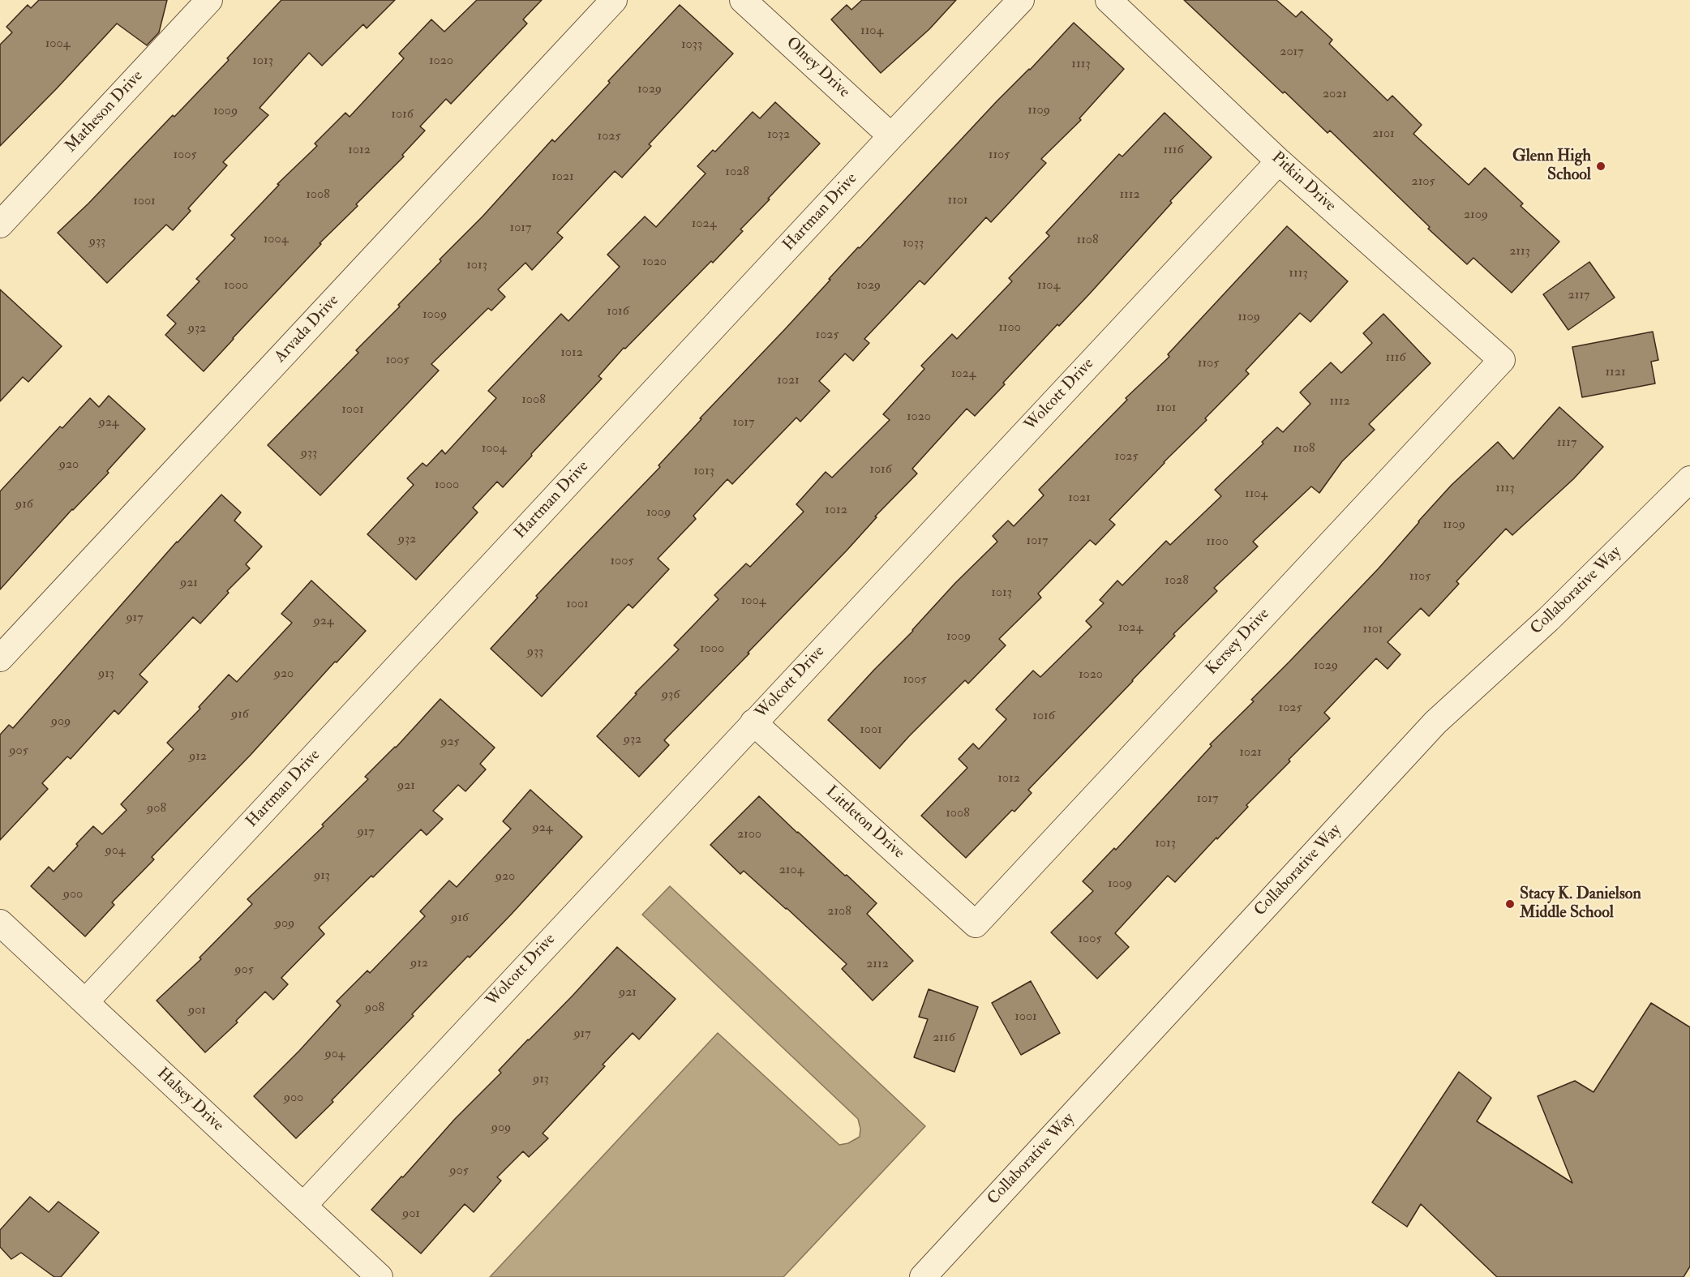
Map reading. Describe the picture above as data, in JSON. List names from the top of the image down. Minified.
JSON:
{"streets":{"street":["Olney Drive","Matheson Drive","Pitkin Drive","Hartman Drive","Arvada Drive","Wolcott Drive","Collaborative Way","Kersey Drive","Littleton Drive","Halsey Drive"]},"crossings":[["Olney Drive","Hartman Drive"],["Pitkin Drive","Wolcott Drive"],["Pitkin Drive","Kersey Drive"],["Hartman Drive","Halsey Drive"],["Wolcott Drive","Littleton Drive"],["Wolcott Drive","Halsey Drive"],["Kersey Drive","Littleton Drive"]],"places":["Glenn High School","Stacy K. Danielson Middle School"],"house_numbers":["1104","1004","1033","2017","1013","1020","1113","1029","2021","1109","1009","1016","2101","1032","1025","1012","1116","1005","1105","1028","1021","2105","1008","1112","1101","1001","2109","1024","1017","1004","1108","933","1033","2113","1020","1013","1113","1000","1029","1104","2117","1016","1009","1109","1100","932","1025","1012","1116","1005","1105","1121","1024","1021","1008","1112","1101","1001","1020","924","1017","1117","1004","1108","933","1025","920","1016","1013","1000","1113","1104","1021","916","1012","1009","1109","932","1017","1100","1005","1105","1028","921","1013","1004","1001","917","924","1024","1101","1009","1000","933","1029","913","920","1020","1005","936","1025","916","1016","909","1001","932","925","905","1021","912","1012","921","1017","908","1008","924","917","2100","1013","904","2104","913","920","1009","900","2108","916","909","1005","912","2112","905","921","908","901","1001","917","2116","904","913","900","909","905","901"]}
